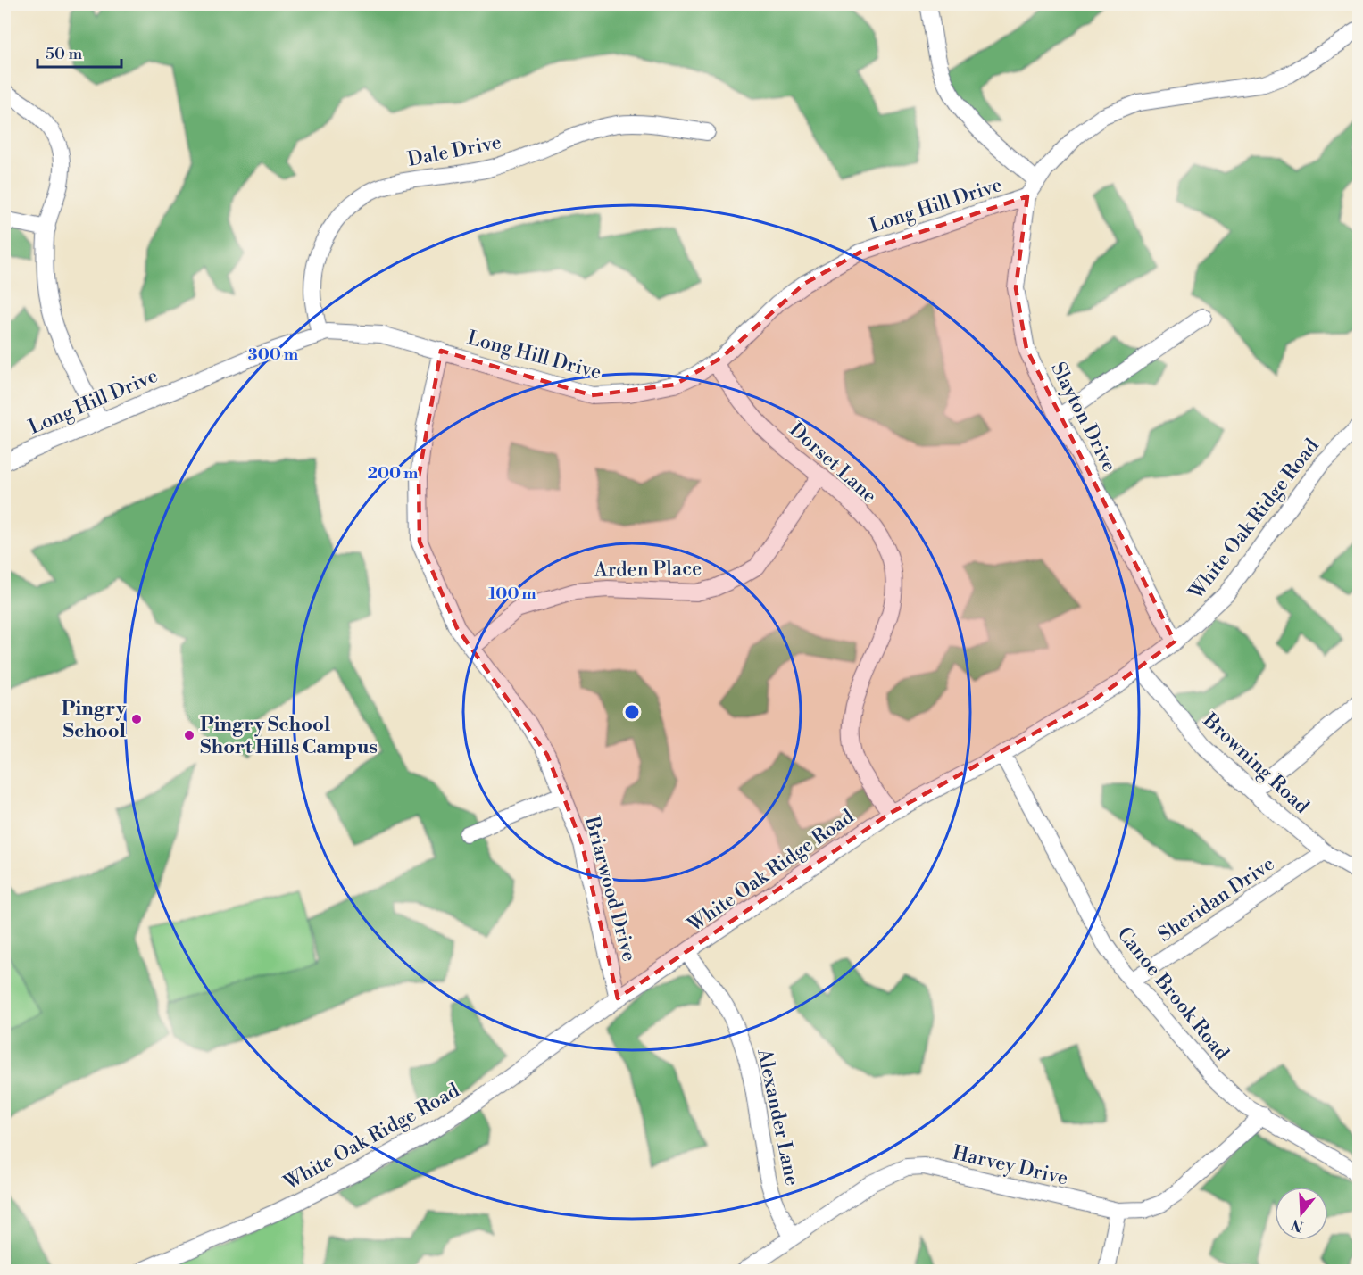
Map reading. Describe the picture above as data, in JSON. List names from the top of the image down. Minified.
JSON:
{"streets":{"street":["Dale Drive","Long Hill Drive","Slayton Drive","Dorset Lane","White Oak Ridge Road","Arden Place","Browning Road","Briarwood Drive","Sheridan Drive","Canoe Brook Road","Alexander Lane","Harvey Drive"]},"crossings":[["Dale Drive","Long Hill Drive"],["Long Hill Drive","Slayton Drive"],["Long Hill Drive","Dorset Lane"],["Long Hill Drive","Briarwood Drive"],["Slayton Drive","White Oak Ridge Road"],["Dorset Lane","White Oak Ridge Road"],["Dorset Lane","Arden Place"],["White Oak Ridge Road","Browning Road"],["White Oak Ridge Road","Briarwood Drive"],["White Oak Ridge Road","Canoe Brook Road"],["White Oak Ridge Road","Alexander Lane"],["Arden Place","Briarwood Drive"],["Browning Road","Sheridan Drive"],["Sheridan Drive","Canoe Brook Road"],["Canoe Brook Road","Harvey Drive"],["Alexander Lane","Harvey Drive"]],"places":["Pingry School","Pingry School Short Hills Campus"],"scale_bar":"50 m","north":"bottom","rings":["300 m","200 m","100 m"]}
